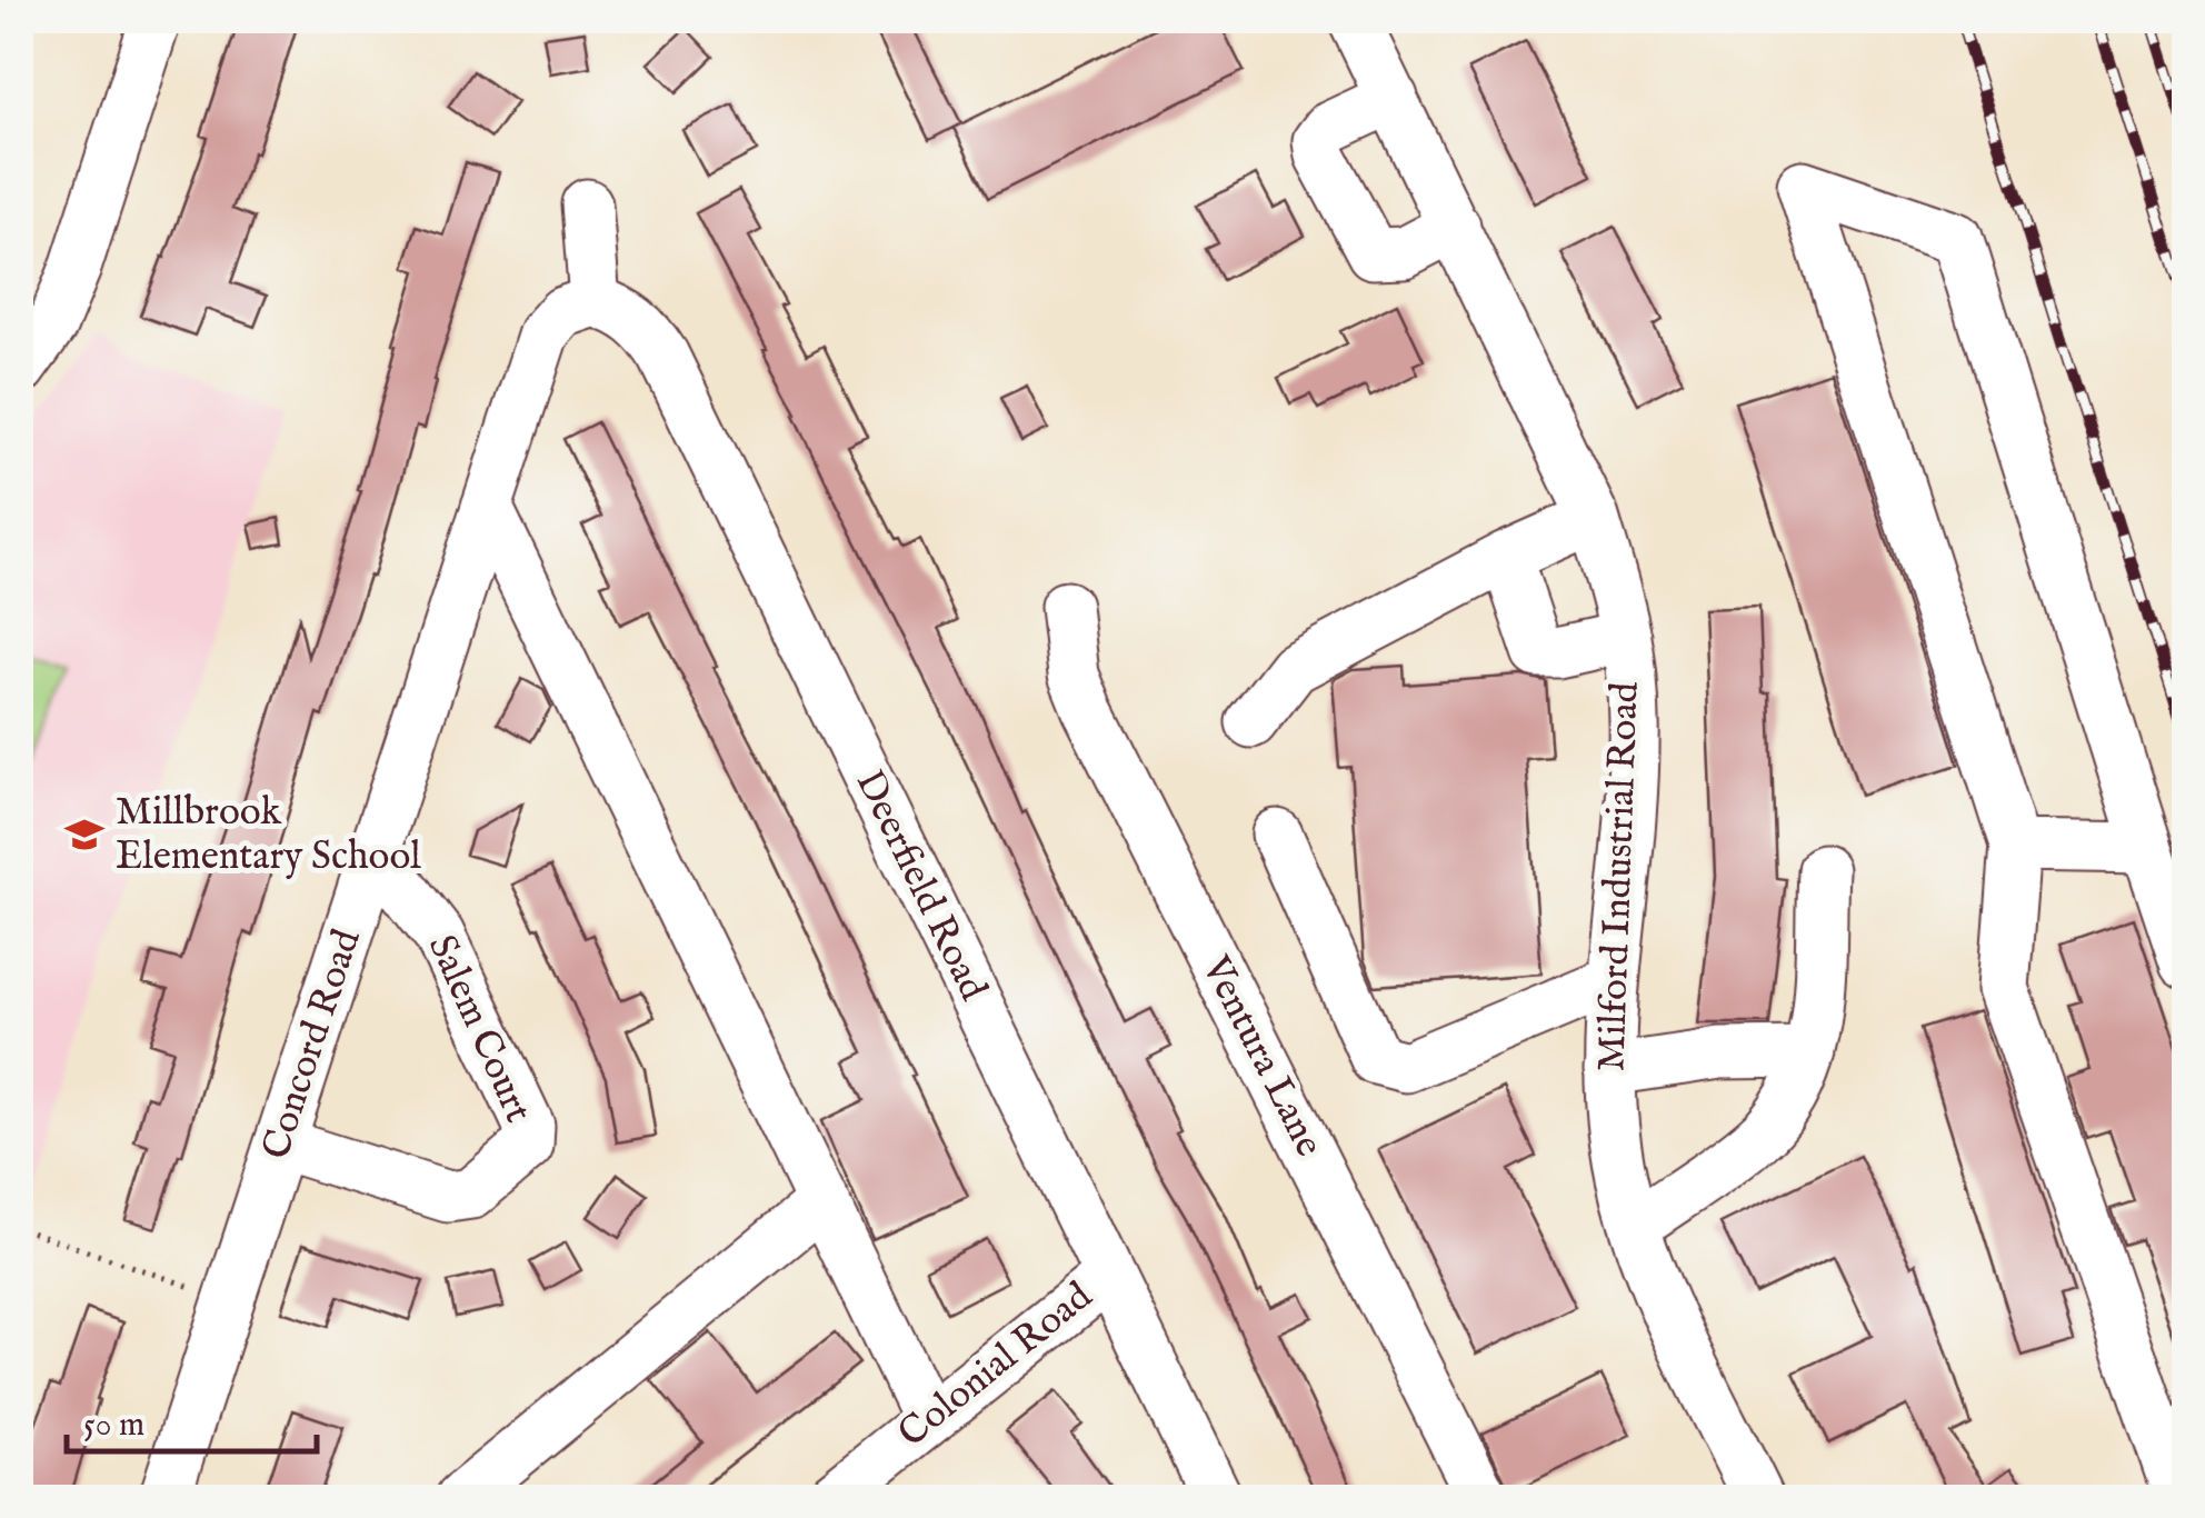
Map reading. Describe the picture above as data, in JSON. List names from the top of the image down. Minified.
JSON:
{"streets":{"street":["Milford Industrial Road","Deerfield Road","Salem Court","Concord Road","Ventura Lane","Colonial Road"]},"crossings":[["Deerfield Road","Concord Road"],["Deerfield Road","Colonial Road"],["Salem Court","Concord Road"]],"places":{"school or university":["Millbrook Elementary School"]},"scale_bar":"50 m"}
